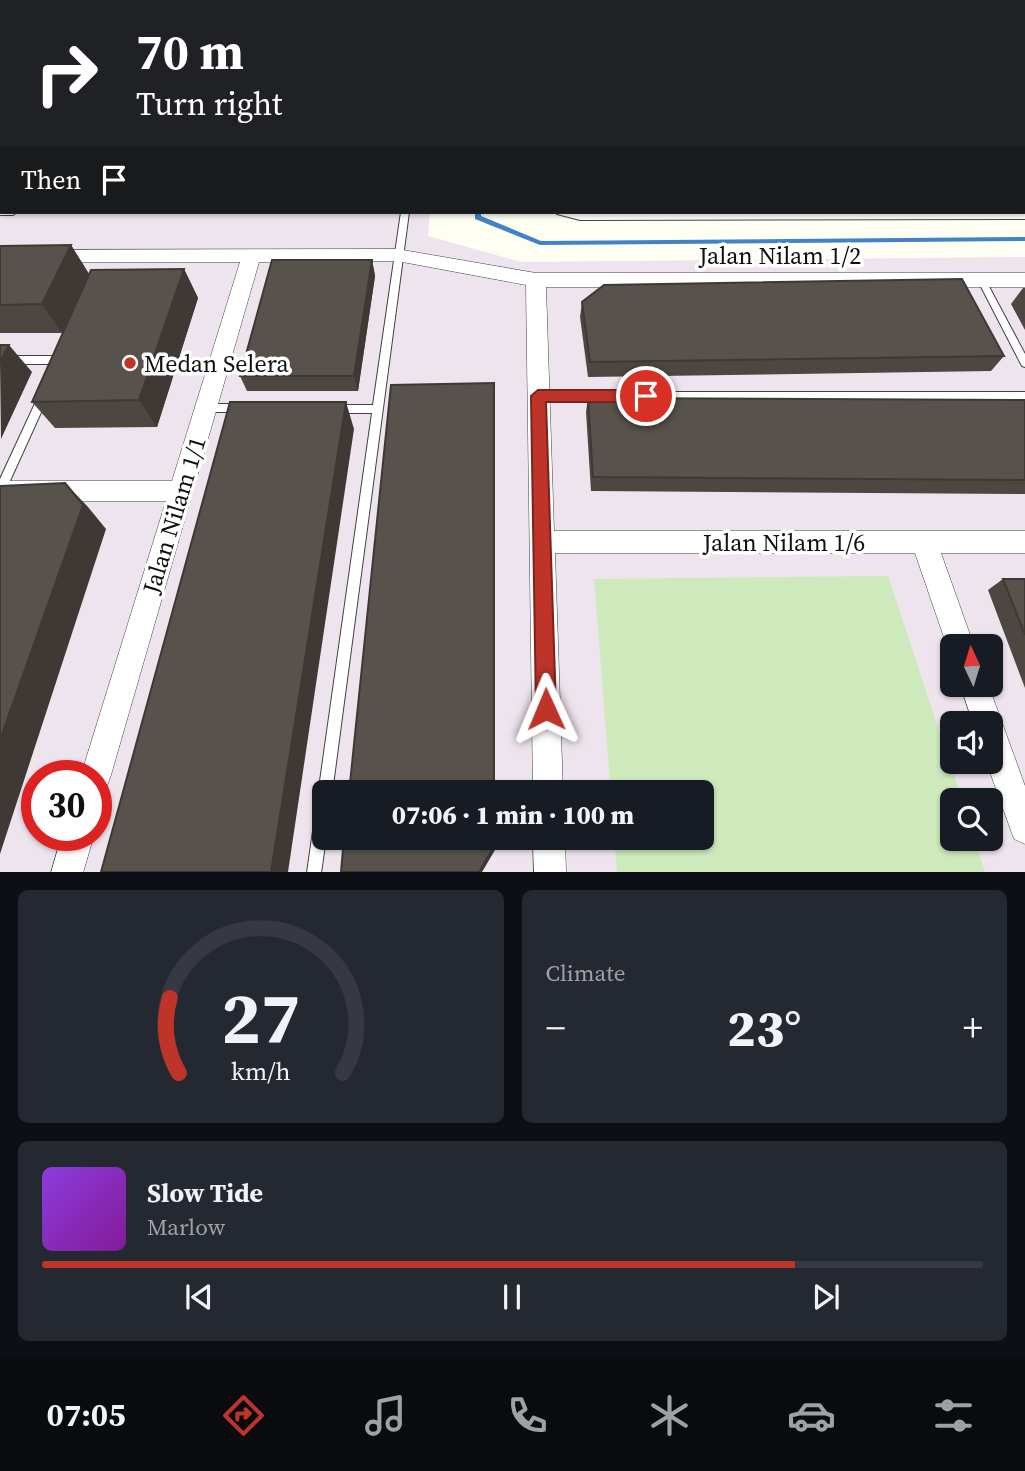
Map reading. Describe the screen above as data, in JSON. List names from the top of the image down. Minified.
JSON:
{"streets":{"street":["Jalan Nilam 1/2","Jalan Nilam 1/1","Jalan Nilam 1/6"]},"crossings":[["Jalan Nilam 1/2","Jalan Nilam 1/1"]],"places":["Medan Selera"],"north":"top","page":{"turn":["70 m","Turn right"],"then":"Then","limit":"30","trip":"07:06 · 1 min · 100 m","tile":"Climate","heat":["−","23°","+"],"song":["Slow Tide","Marlow"],"tabs":"07:05","gauge":["27","km/h"]}}
